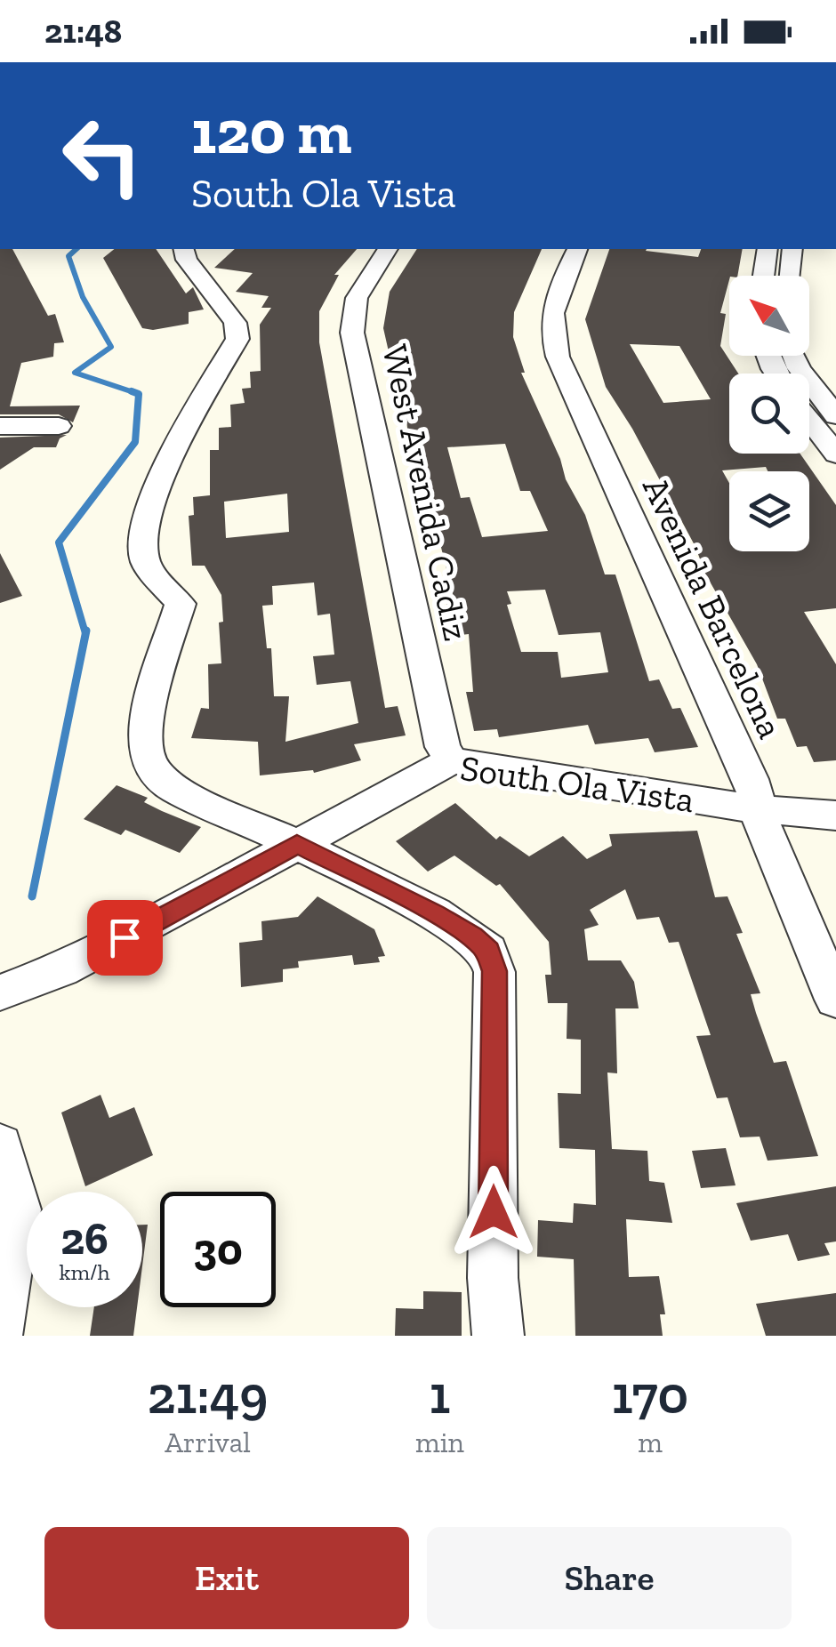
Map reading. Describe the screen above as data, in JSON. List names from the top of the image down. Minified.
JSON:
{"streets":{"street":["West Avenida Cadiz","Avenida Barcelona","South Ola Vista"]},"crossings":[["West Avenida Cadiz","South Ola Vista"],["Avenida Barcelona","South Ola Vista"]],"north":"top left","page":{"status":"21:48","turn":["120 m","South Ola Vista"],"speed":"26 km/h","limit":"30","eta":["21:49","Arrival","1","min","170","m"],"buttons":["Exit","Share"]}}
